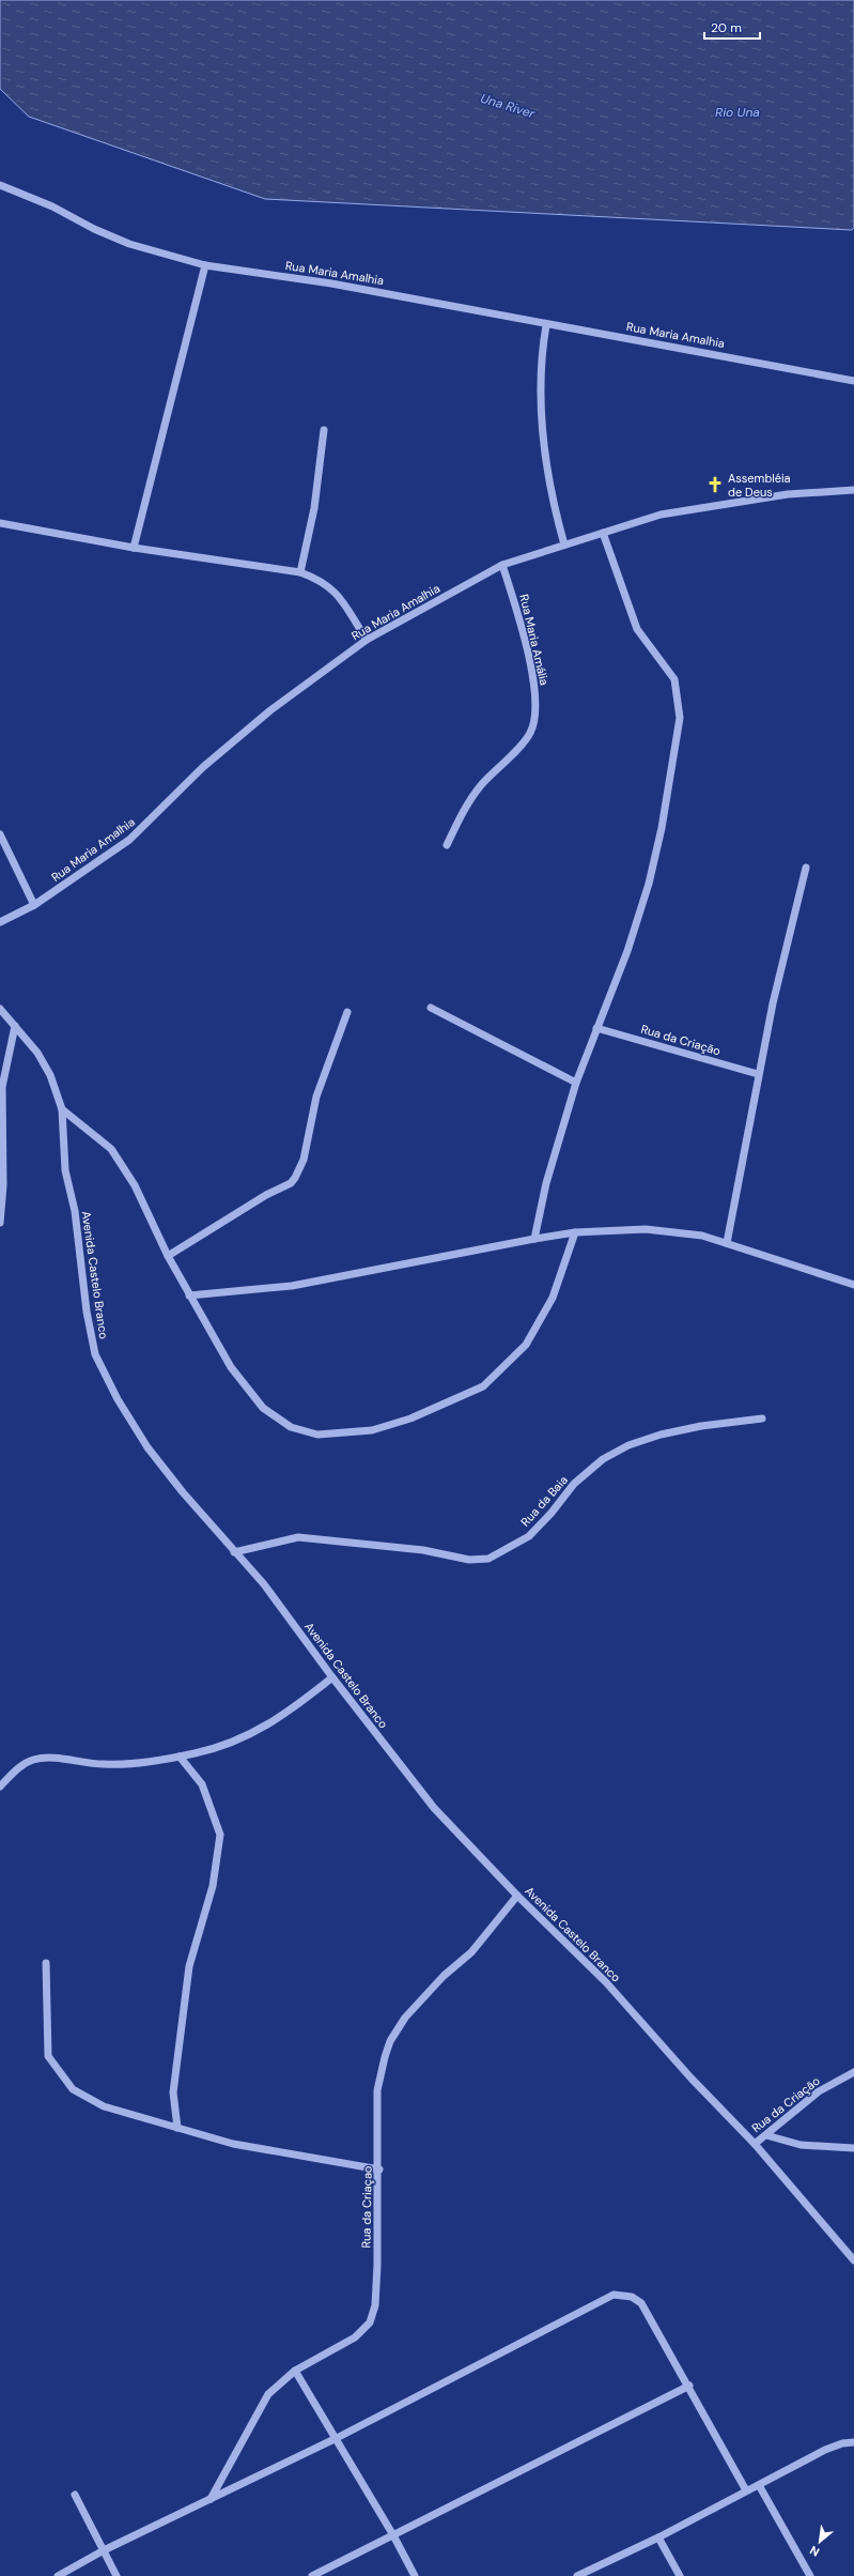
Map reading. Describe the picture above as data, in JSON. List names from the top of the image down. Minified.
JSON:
{"streets":{"street":["Rua Maria Amalhia","Rua Maria Amália","Rua da Criação","Avenida Castelo Branco","Rua da Baia","Rua da Criaçao"]},"crossings":[["Rua Maria Amalhia","Rua Maria Amália"],["Rua da Criação","Avenida Castelo Branco"],["Avenida Castelo Branco","Rua da Baia"],["Avenida Castelo Branco","Rua da Criaçao"]],"water":["Una River","Rio Una"],"places":{"church":["Assembléia de Deus"]},"scale_bar":"20 m","north":"bottom left"}
